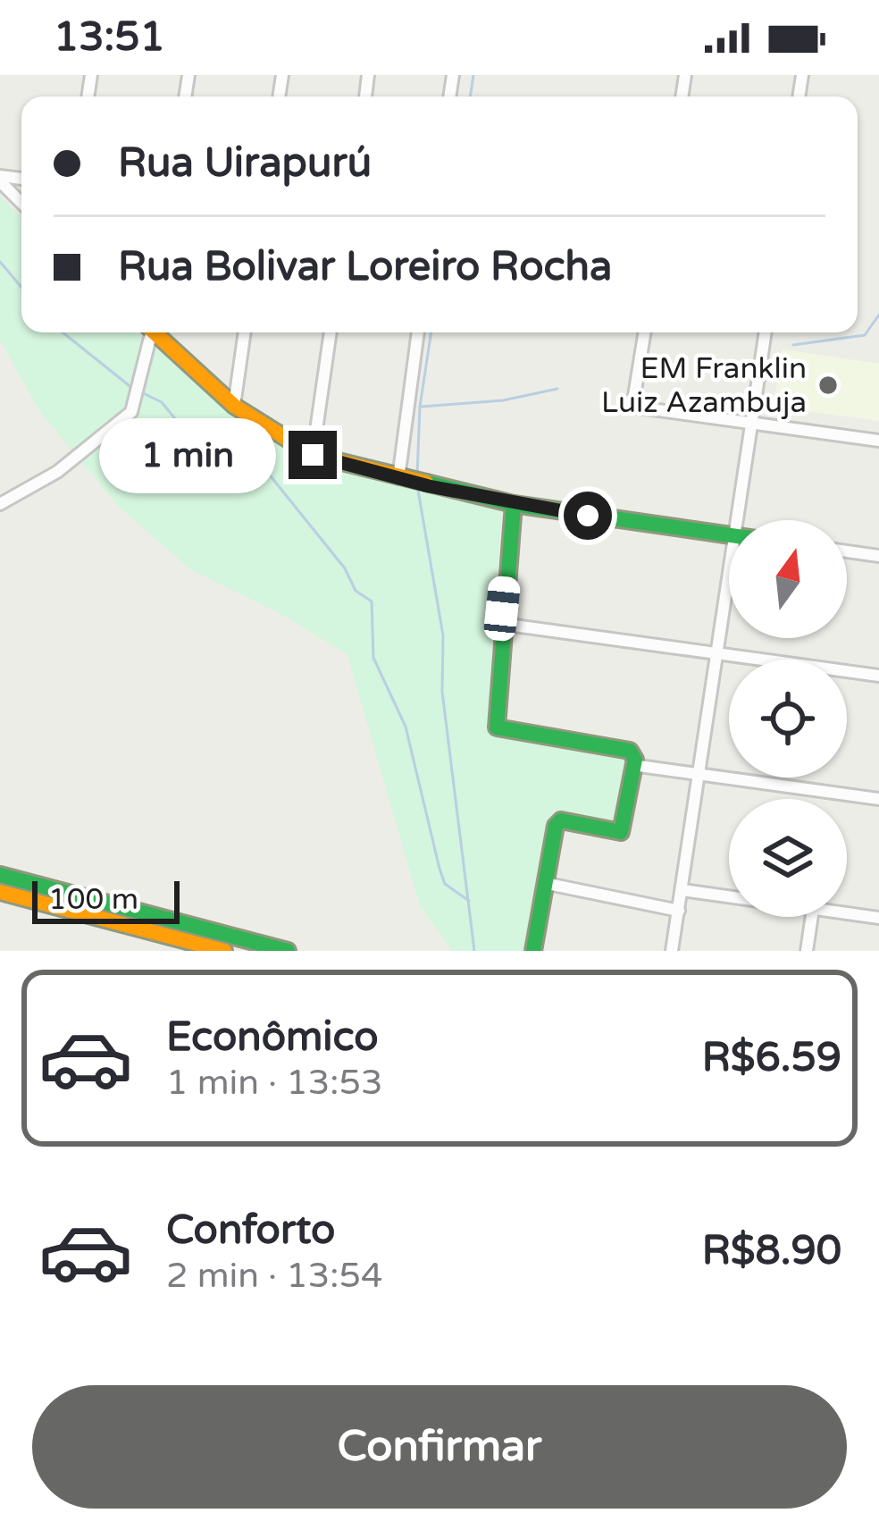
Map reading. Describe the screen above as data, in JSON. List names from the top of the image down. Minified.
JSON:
{"places":["EM Franklin Luiz Azambuja"],"scale_bar":"100 m","north":"top","page":{"status":"13:51","banner":["Rua Uirapurú","Rua Bolivar Loreiro Rocha"],"bubble":"1 min","scale":"100 m","list":[{"name":"Econômico","note":"1 min · 13:53","value":"R$6.59"},{"name":"Conforto","note":"2 min · 13:54","value":"R$8.90"}],"buttons":"Confirmar"}}
